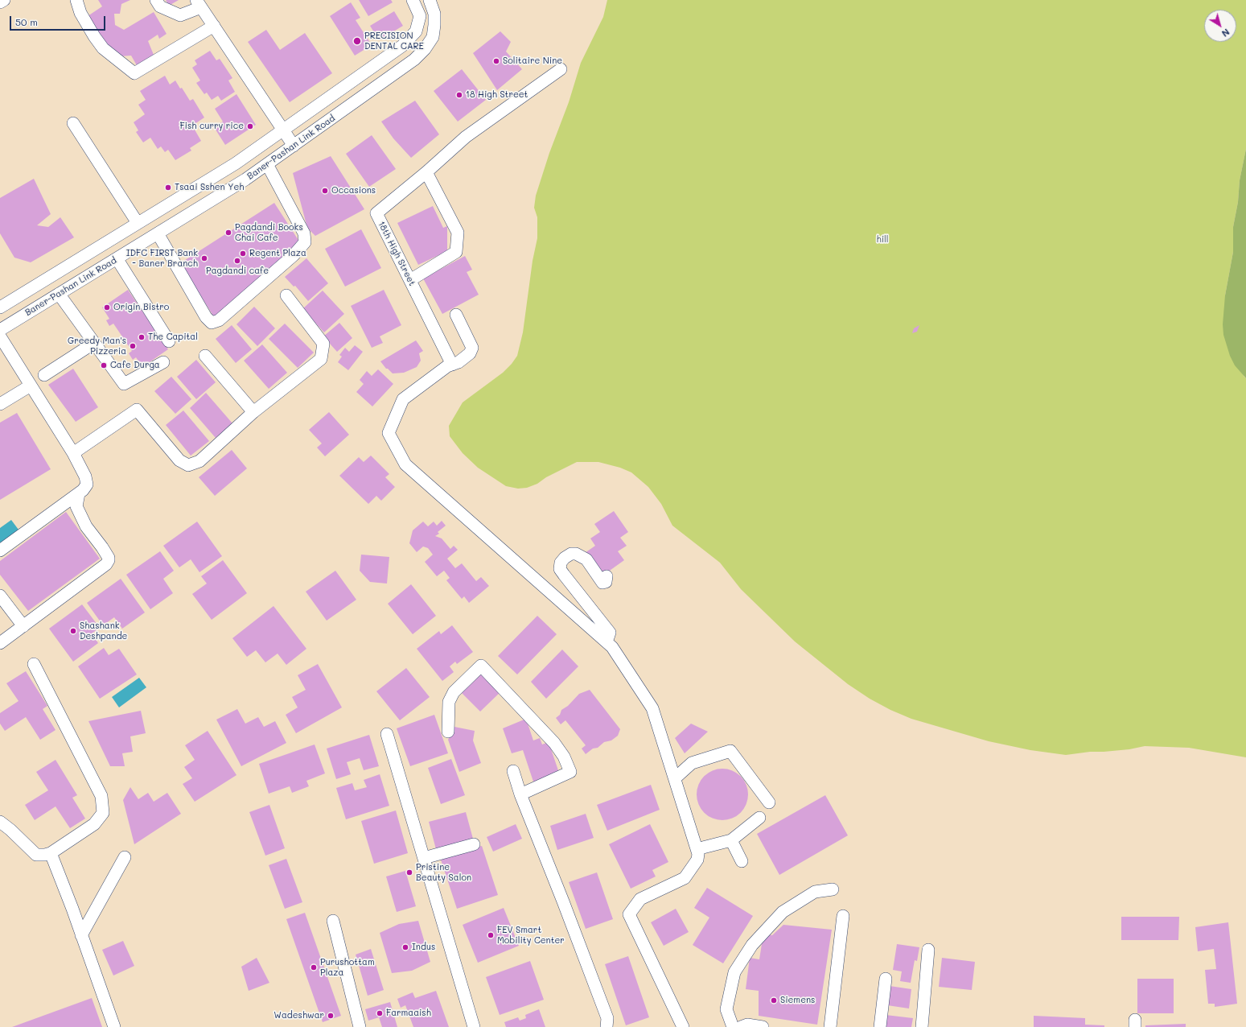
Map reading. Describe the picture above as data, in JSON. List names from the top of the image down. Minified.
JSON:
{"streets":{"street":["Baner-Pashan Link Road","18th High Street"]},"parks":["hill"],"places":["PRECISION DENTAL CARE","Solitaire Nine","18 High Street","Fish curry rice","Tsaai Sshen Yeh","Occasions","Pagdandi Books Chai Cafe","Regent Plaza","IDFC FIRST Bank - Baner Branch","Pagdandi cafe","Origin Bistro","The Capital","Greedy Man's Pizzeria","Cafe Durga","Shashank Deshpande","Pristine Beauty Salon","FEV Smart Mobility Center","Indus","Purushottam Plaza","Siemens","Farmaaish","Wadeshwar"],"scale_bar":"50 m","north":"bottom right"}
